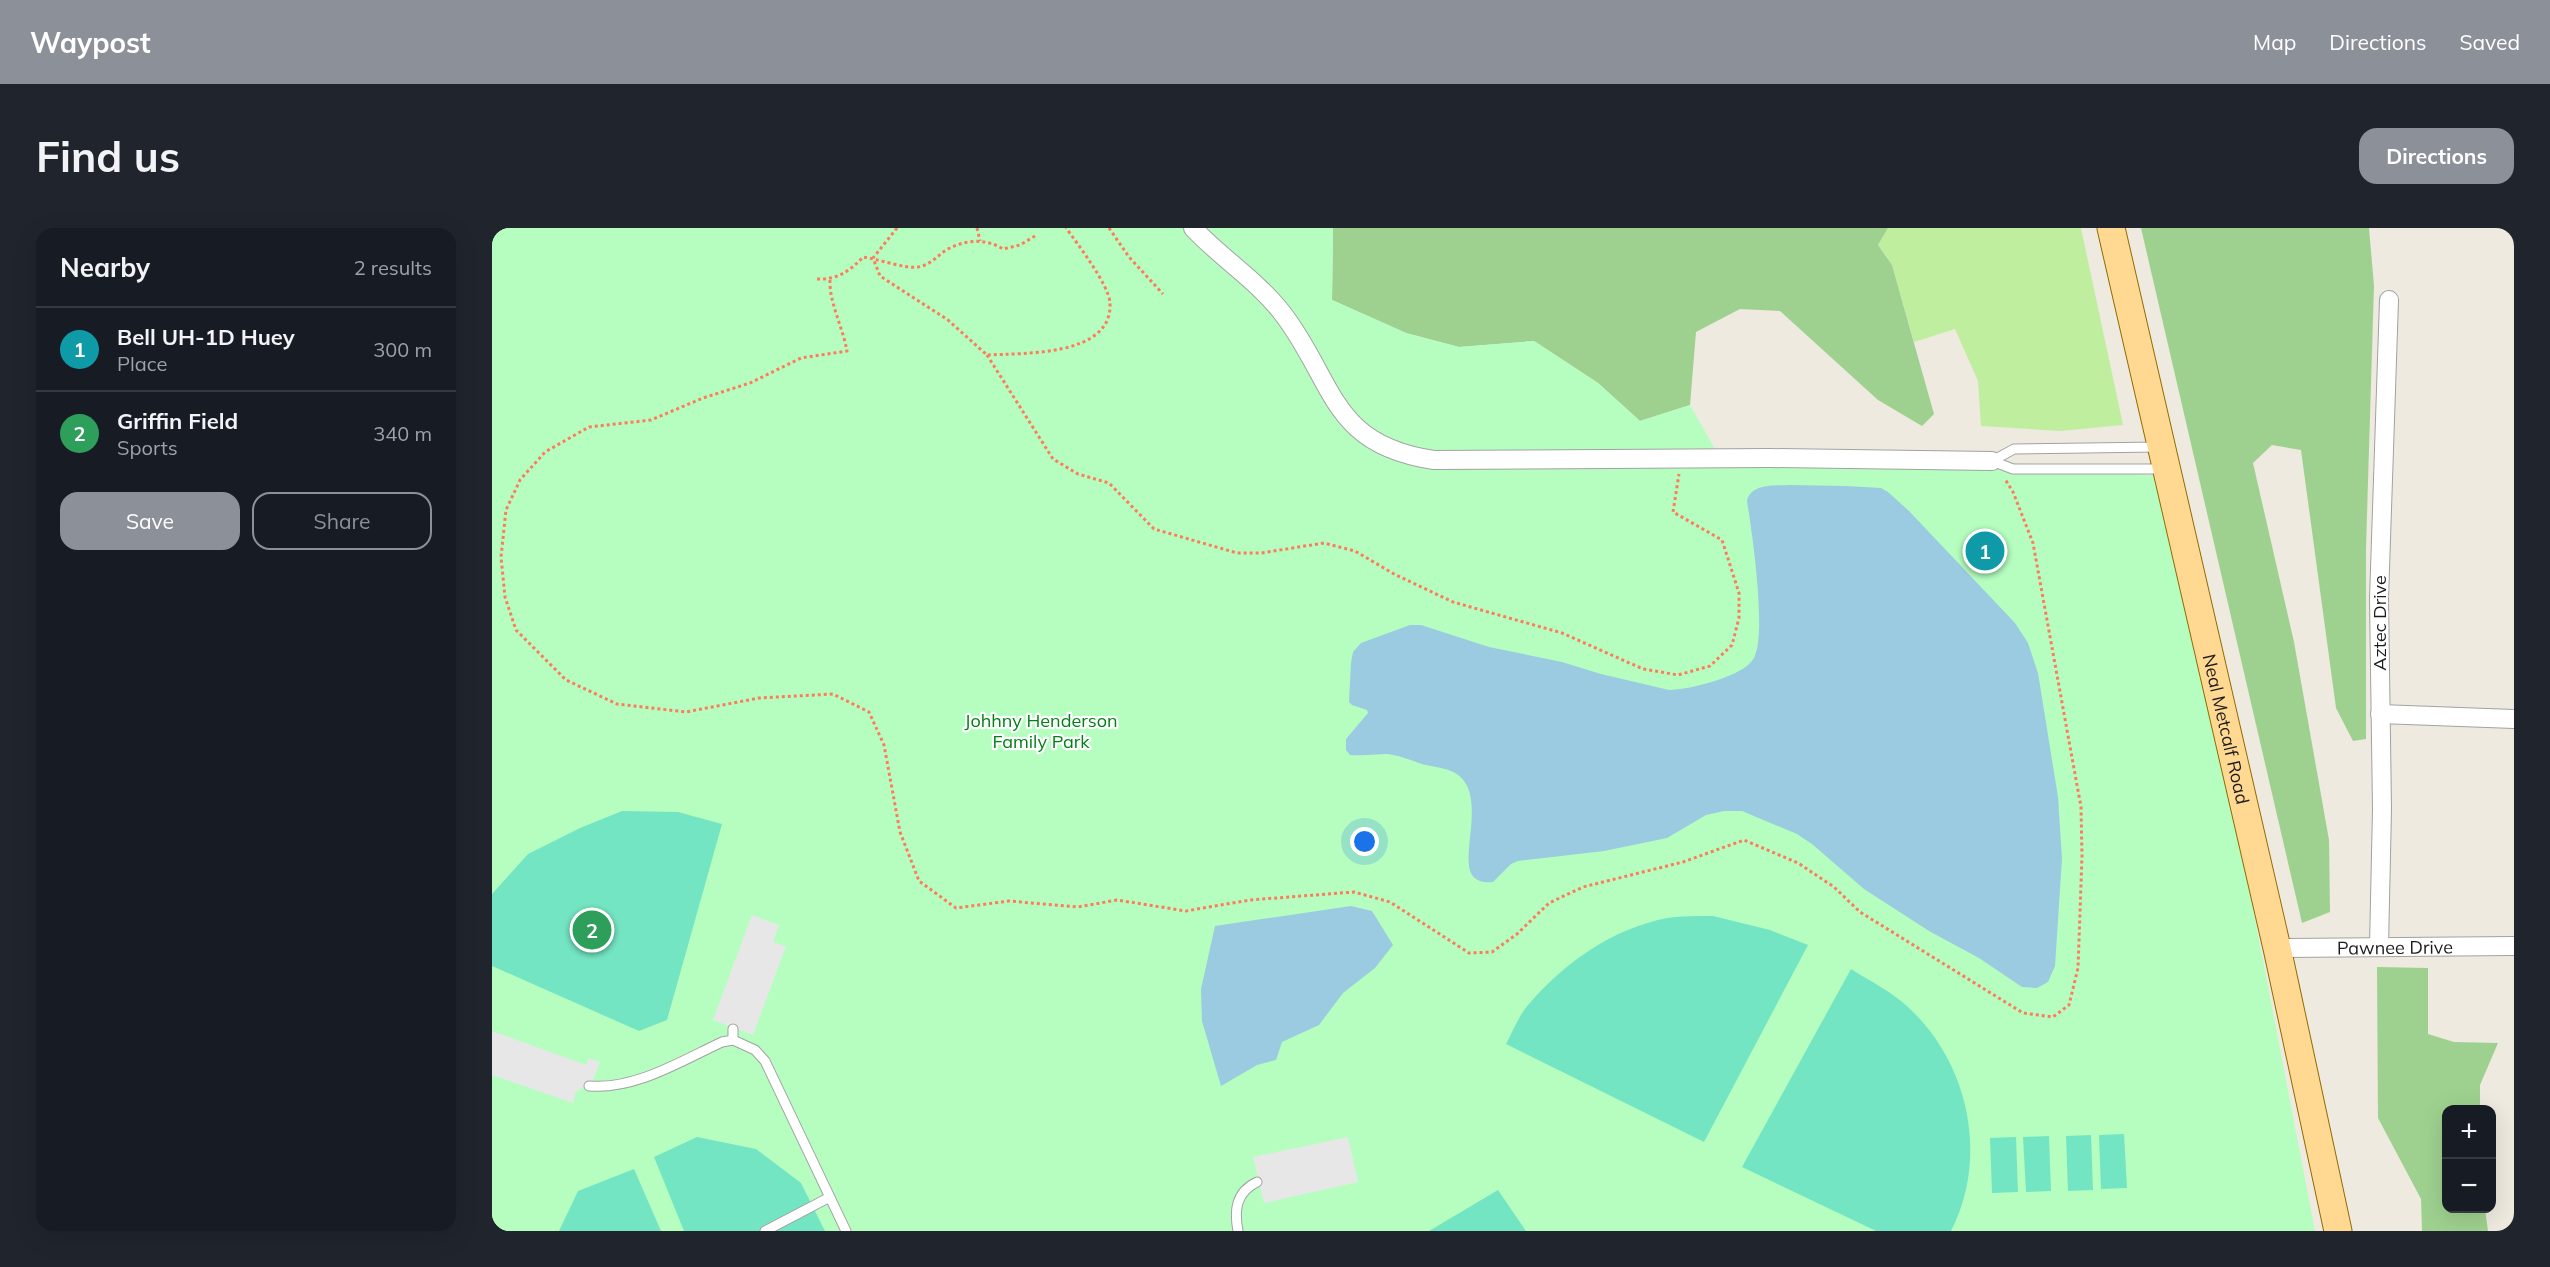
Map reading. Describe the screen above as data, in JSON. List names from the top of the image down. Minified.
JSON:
{"streets":{"main road":["Neal Metcalf Road"],"street":["Aztec Drive","Pawnee Drive"]},"crossings":[["Aztec Drive","Pawnee Drive"],["Neal Metcalf Road","Pawnee Drive"]],"parks":["Johhny Henderson Family Park"],"page":{"header":"Waypost","nav":["Map","Directions","Saved"],"buttons":["Directions",["Save","Share"]],"title":"Find us","heading":["Nearby","2 results"],"list":[{"mark":"1","name":"Bell UH-1D Huey","note":"Place","value":"300 m"},{"mark":"2","name":"Griffin Field","note":"Sports","value":"340 m"}],"pins":["1","2"],"map_buttons":["+","−"]}}
